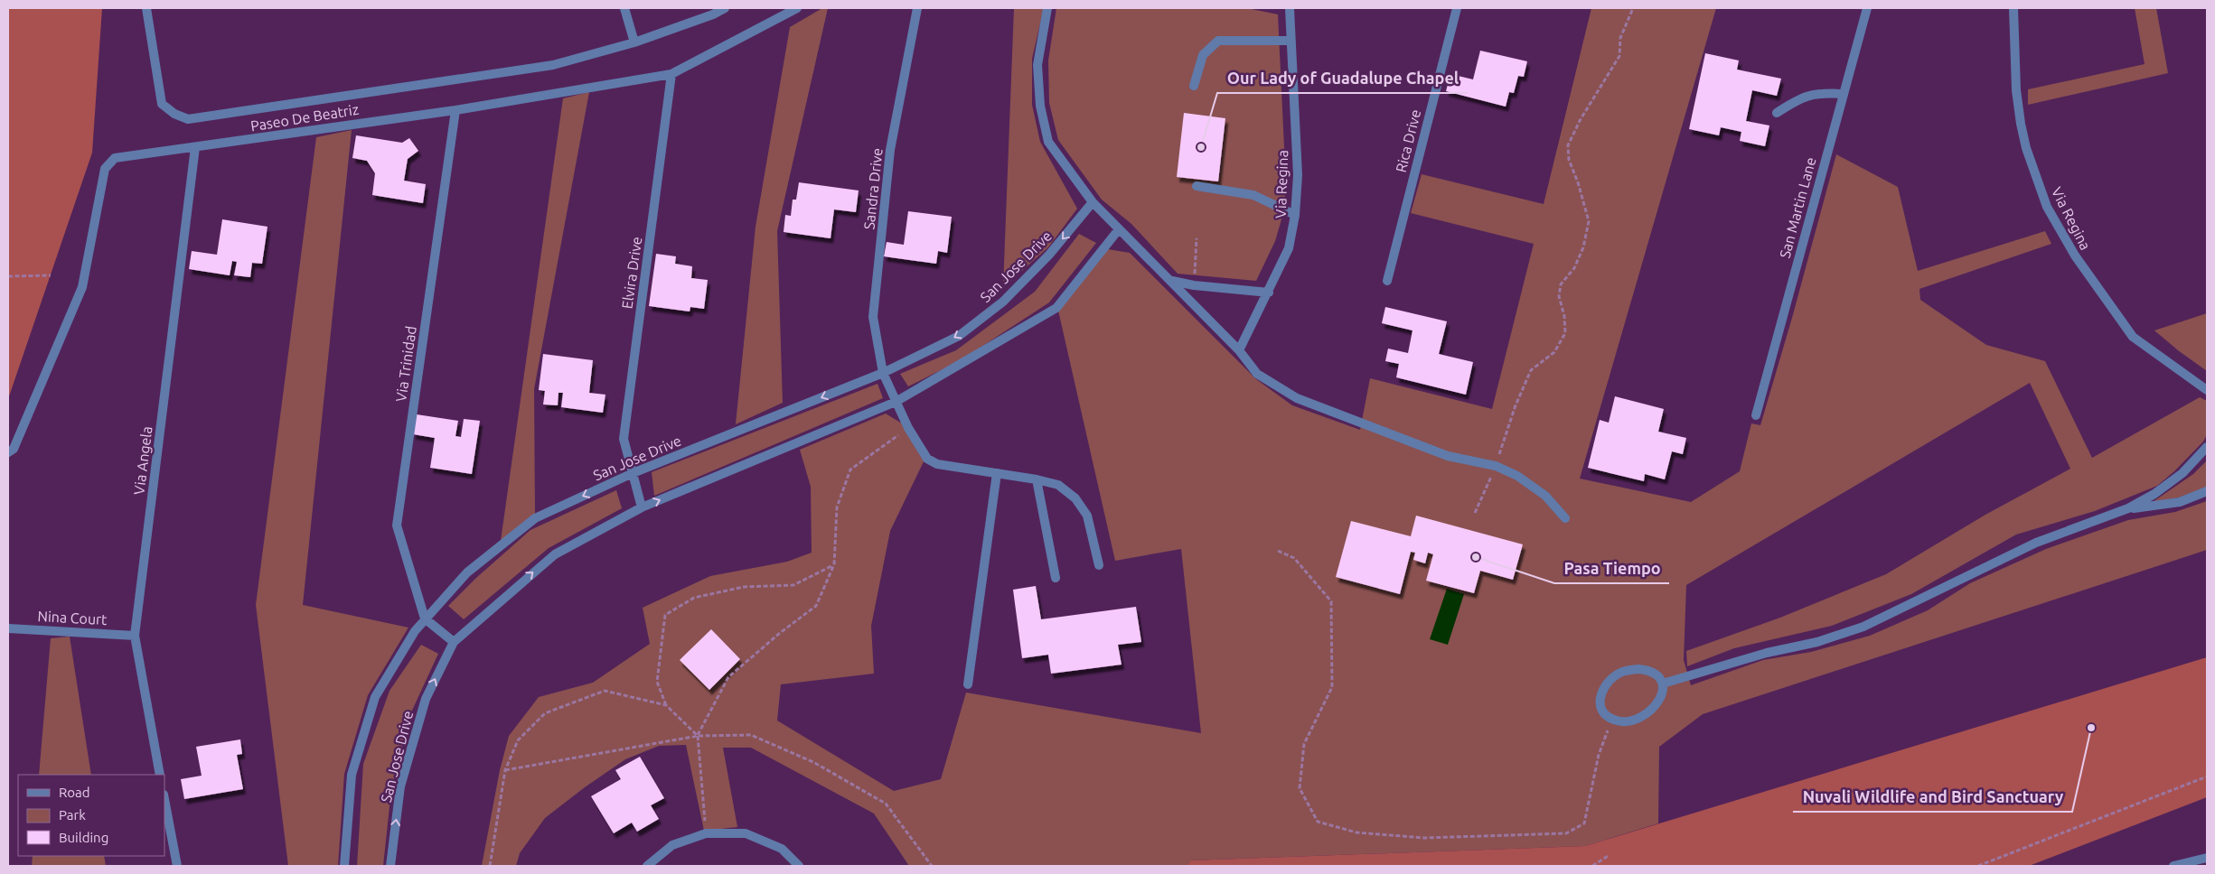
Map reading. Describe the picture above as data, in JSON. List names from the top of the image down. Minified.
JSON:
{"streets":{"street":["Paseo De Beatriz","Rica Drive","Via Regina","Sandra Drive","San Martin Lane","San Jose Drive","Elvira Drive","Via Trinidad","Via Angela","Nina Court"]},"crossings":[["Paseo De Beatriz","Elvira Drive"],["Paseo De Beatriz","Via Trinidad"],["Paseo De Beatriz","Via Angela"],["Sandra Drive","San Jose Drive"],["San Jose Drive","Elvira Drive"],["San Jose Drive","Via Trinidad"],["Via Angela","Nina Court"]],"places":["Our Lady of Guadalupe Chapel","Pasa Tiempo","Nuvali Wildlife and Bird Sanctuary"],"legend":["Road","Park","Building"]}
